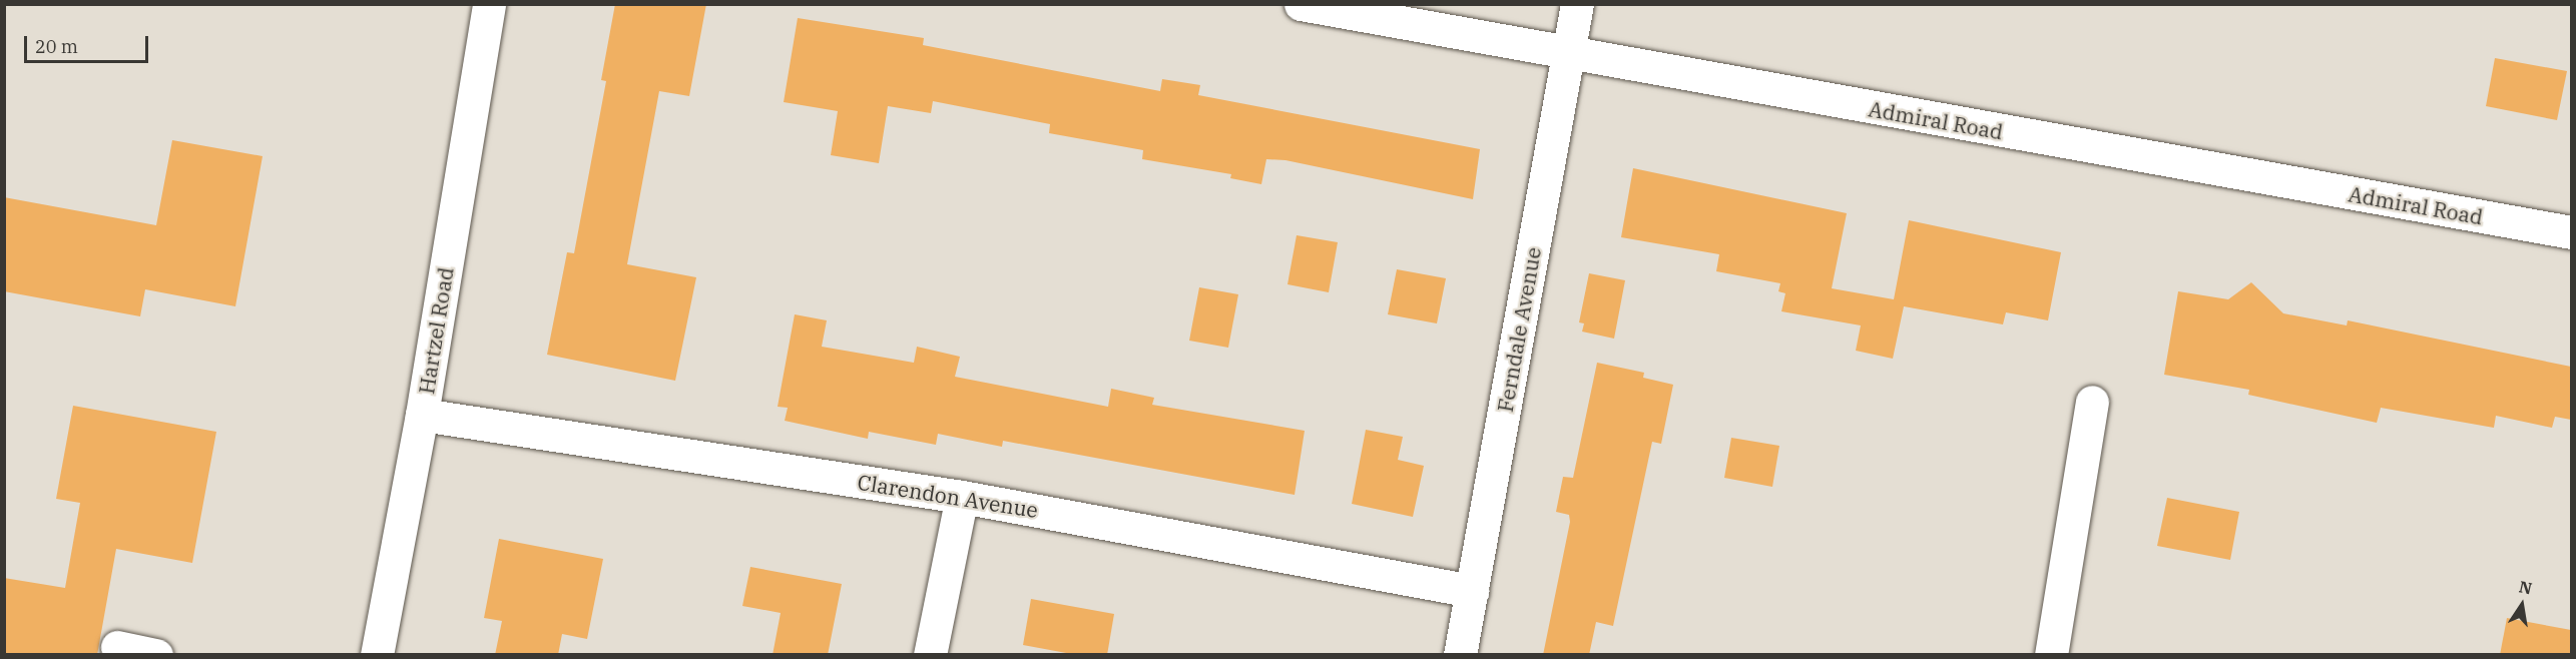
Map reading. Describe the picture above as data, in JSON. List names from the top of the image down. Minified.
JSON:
{"streets":{"street":["Admiral Road","Ferndale Avenue","Hartzel Road","Clarendon Avenue"]},"crossings":[["Admiral Road","Ferndale Avenue"],["Ferndale Avenue","Clarendon Avenue"],["Hartzel Road","Clarendon Avenue"]],"scale_bar":"20 m","north":"top"}
